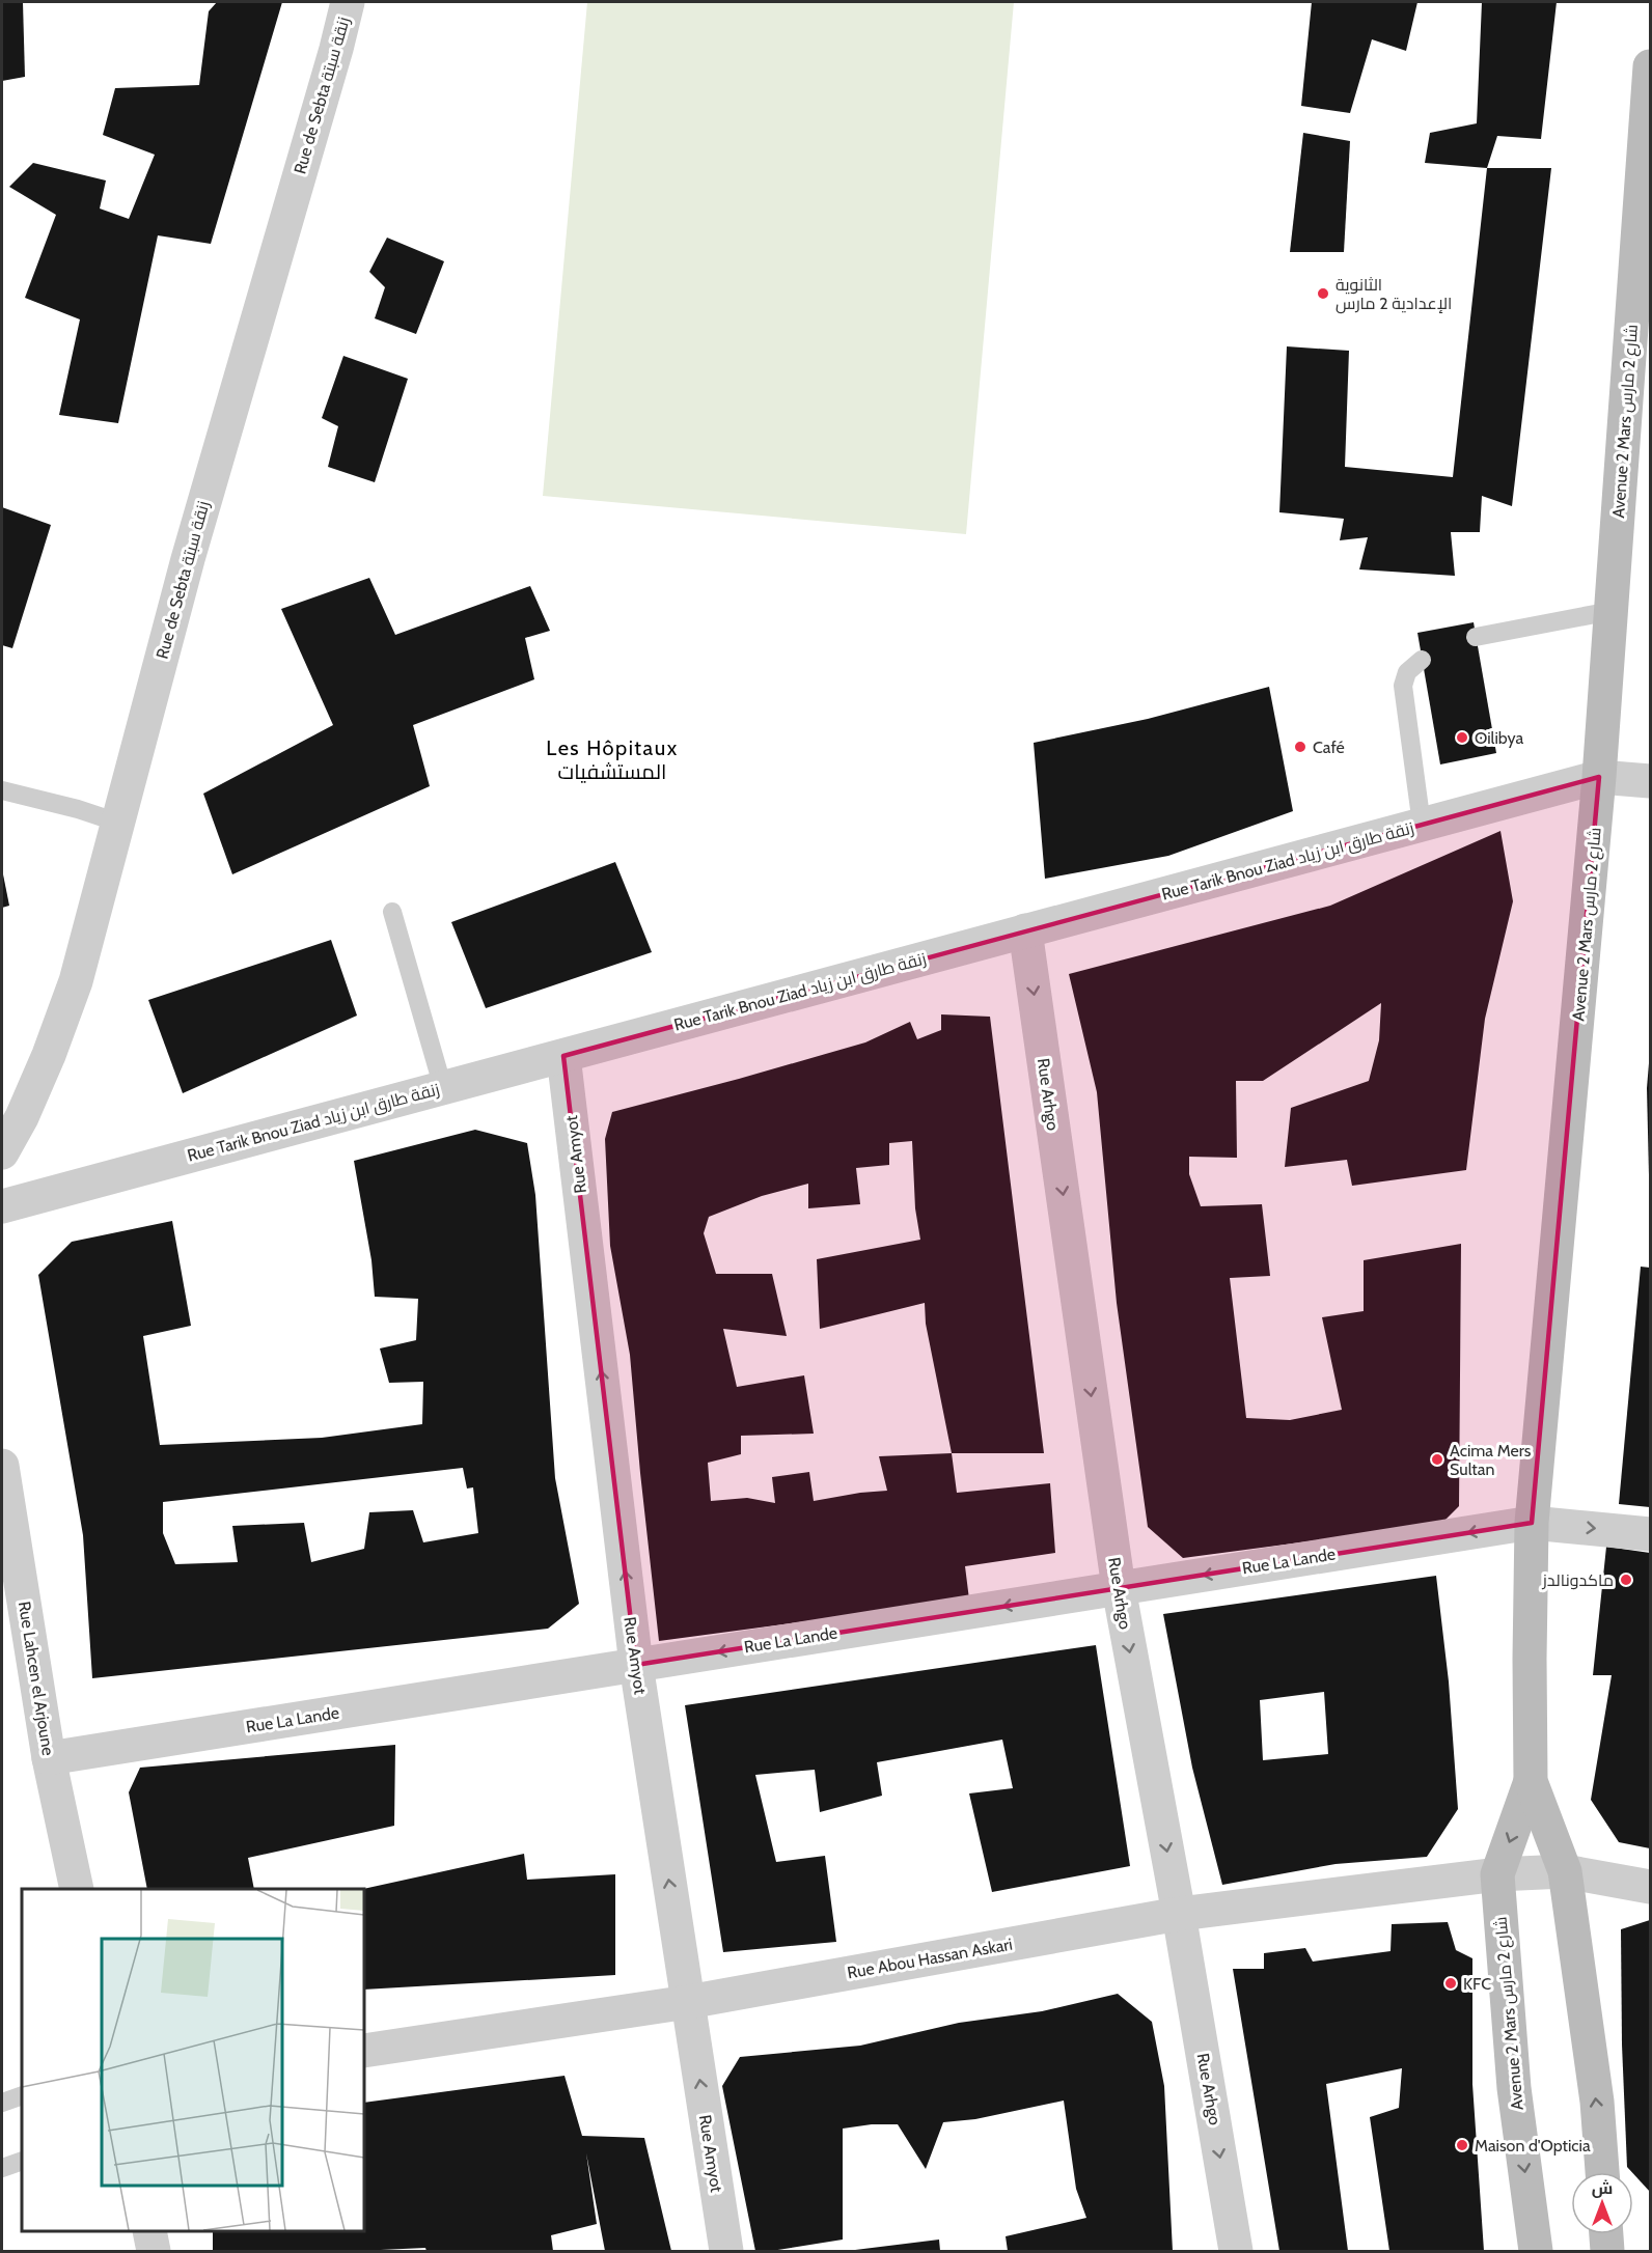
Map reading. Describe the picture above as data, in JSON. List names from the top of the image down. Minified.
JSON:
{"streets":{"main road":["Avenue 2 Mars شارع 2 مارس"],"street":["Rue de Sebta زنقة سبتة","Rue Tarik Bnou Ziad زنقة طارق ابن زياد","Rue Arhgo","Rue Amyot","Rue La Lande","Rue Lahcen el Arjoune","Rue Abou Hassan Askari"]},"crossings":[["Avenue 2 Mars شارع 2 مارس","Rue Tarik Bnou Ziad زنقة طارق ابن زياد"],["Avenue 2 Mars شارع 2 مارس","Rue La Lande"],["Avenue 2 Mars شارع 2 مارس","Rue Abou Hassan Askari"],["Rue Tarik Bnou Ziad زنقة طارق ابن زياد","Rue Arhgo"],["Rue Tarik Bnou Ziad زنقة طارق ابن زياد","Rue Amyot"],["Rue Arhgo","Rue La Lande"],["Rue Arhgo","Rue Abou Hassan Askari"],["Rue Amyot","Rue La Lande"],["Rue Amyot","Rue Abou Hassan Askari"],["Rue La Lande","Rue Lahcen el Arjoune"]],"one_way":["Rue Arhgo","Rue Amyot"],"districts":["Les Hôpitaux المستشفيات"],"places":["الثانوية الإعدادية 2 مارس","Oilibya","Café","Acima Mers Sultan","ماكدونالدز","KFC","Maison d'Opticia"],"north":"top"}
